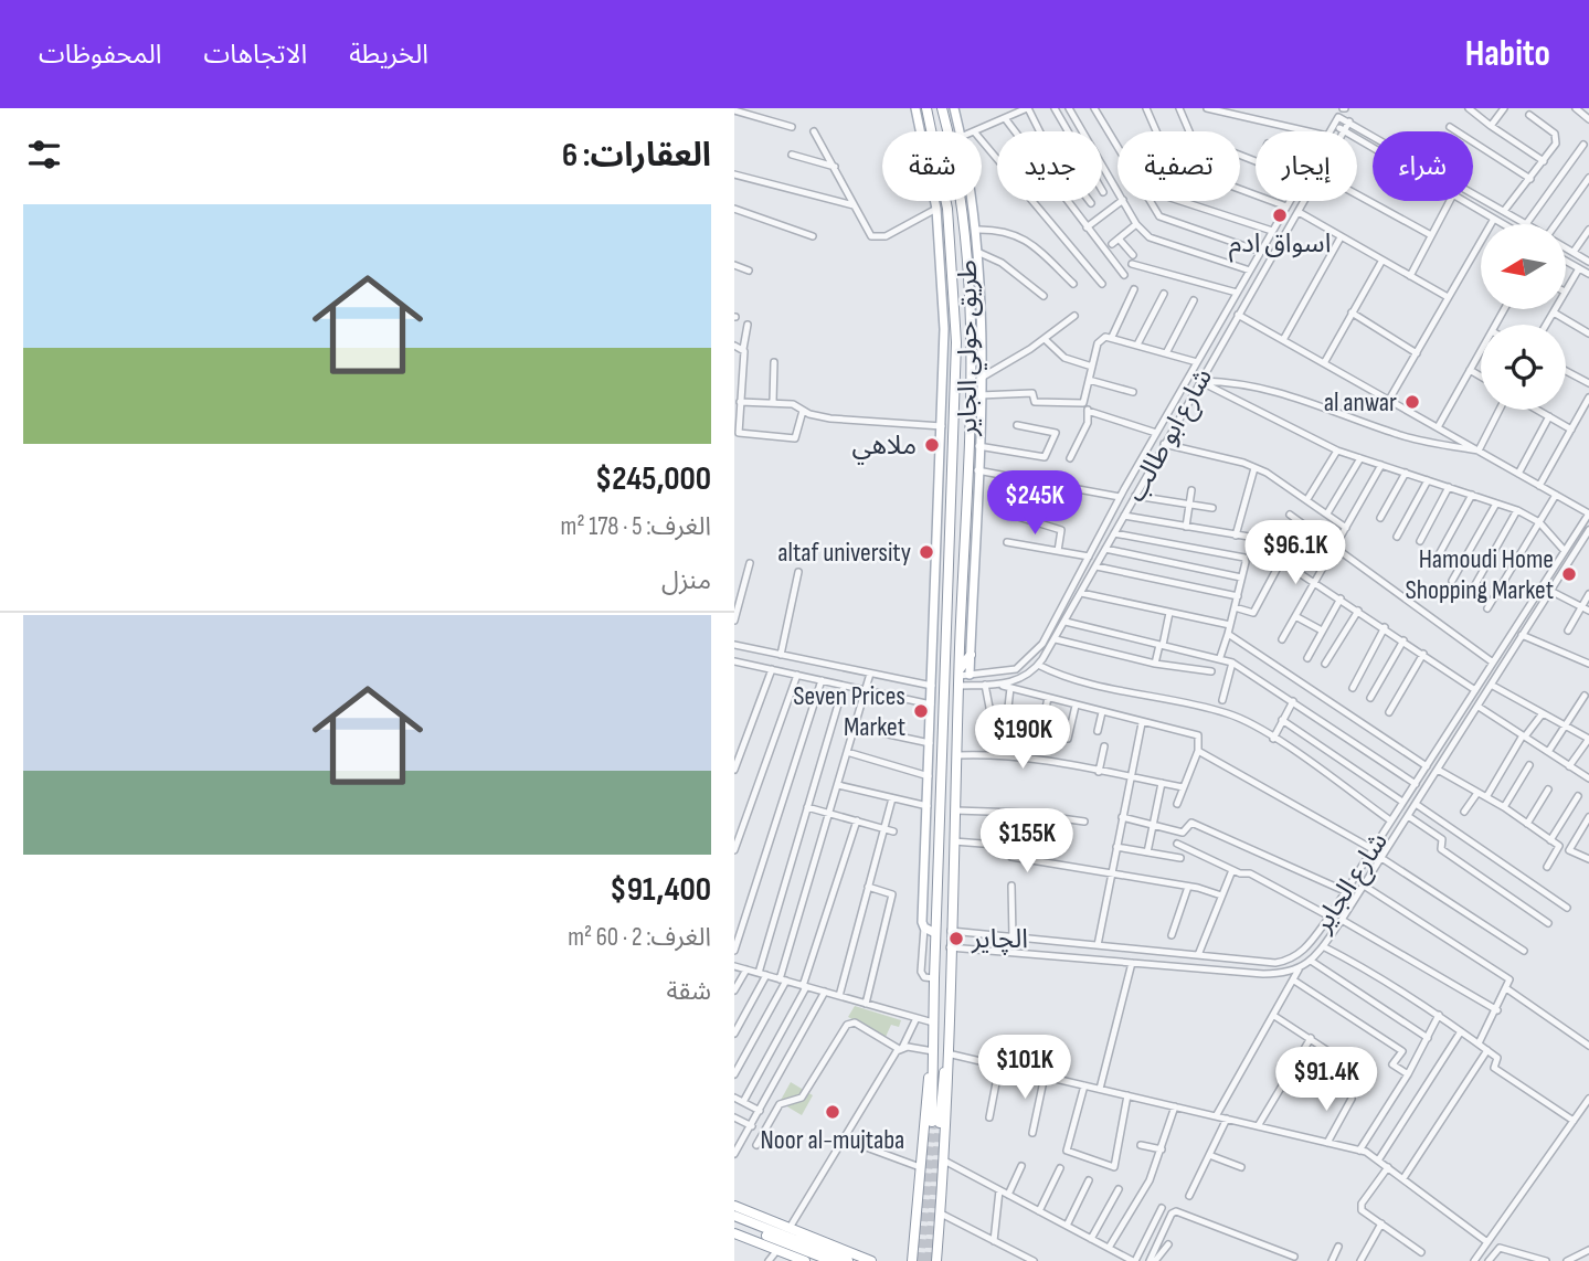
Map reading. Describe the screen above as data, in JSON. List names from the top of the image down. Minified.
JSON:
{"streets":{"highway":["طريق حولي الجاير"],"street":["شارع ابو طالب","شارع الجاير"]},"crossings":[["طريق حولي الجاير","شارع ابو طالب"],["طريق حولي الجاير","شارع الجاير"]],"places":["اسواق ادم","al anwar","ملاهي","altaf university","Hamoudi Home Shopping Market","Seven Prices Market","الچاير","Noor al-mujtaba"],"north":"left","page":{"header":"Habito","nav":["الخريطة","الاتجاهات","المحفوظات"],"heading":"العقارات: 6","chip":["شراء","إيجار","تصفية","جديد","شقة"],"list":[{"name":"$245,000","note":"الغرف: 5 · 178 m² · منزل"},{"name":"$91,400","note":"الغرف: 2 · 60 m² · شقة"}],"price":["$245K","$96.1K","$190K","$155K","$101K","$91.4K"]}}
